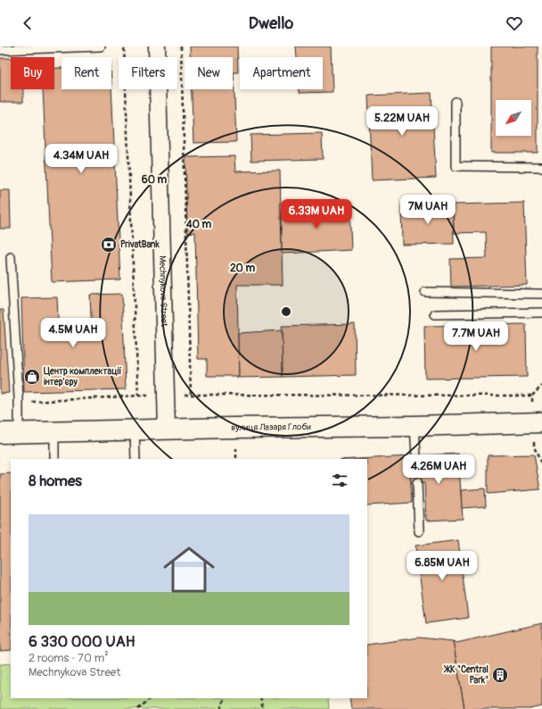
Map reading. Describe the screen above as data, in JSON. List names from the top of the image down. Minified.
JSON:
{"streets":{"main road":["вулиця Лазаря Глоби"],"street":["Mechnykova Street"]},"crossings":[["Mechnykova Street","вулиця Лазаря Глоби"]],"places":{"bank":["PrivatBank"],"shop":["Центр комплектації інтер'єру"],"building":["ЖК \"Central Park\""]},"north":"bottom left","page":{"header":"Dwello","chip":["Buy","Rent","Filters","New","Apartment"],"price":["5.22M UAH","4.34M UAH","7M UAH","6.33M UAH","4.5M UAH","7.7M UAH","4.26M UAH","6.85M UAH"],"heading":"8 homes","list":[{"name":"6 330 000 UAH","note":"2 rooms · 70 m² · Mechnykova Street"}]},"rings":["60 m","40 m","20 m"]}
